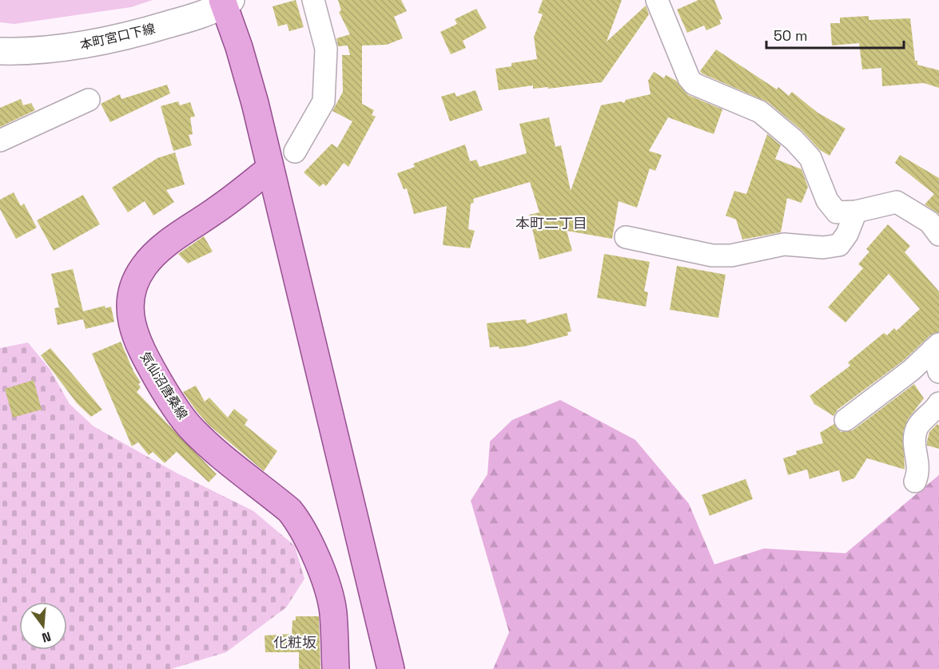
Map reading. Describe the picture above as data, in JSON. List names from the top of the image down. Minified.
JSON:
{"streets":{"main road":["気仙沼唐桑線"],"street":["本町宮口下線"]},"districts":["本町二丁目","化粧坂"],"scale_bar":"50 m","north":"bottom"}
